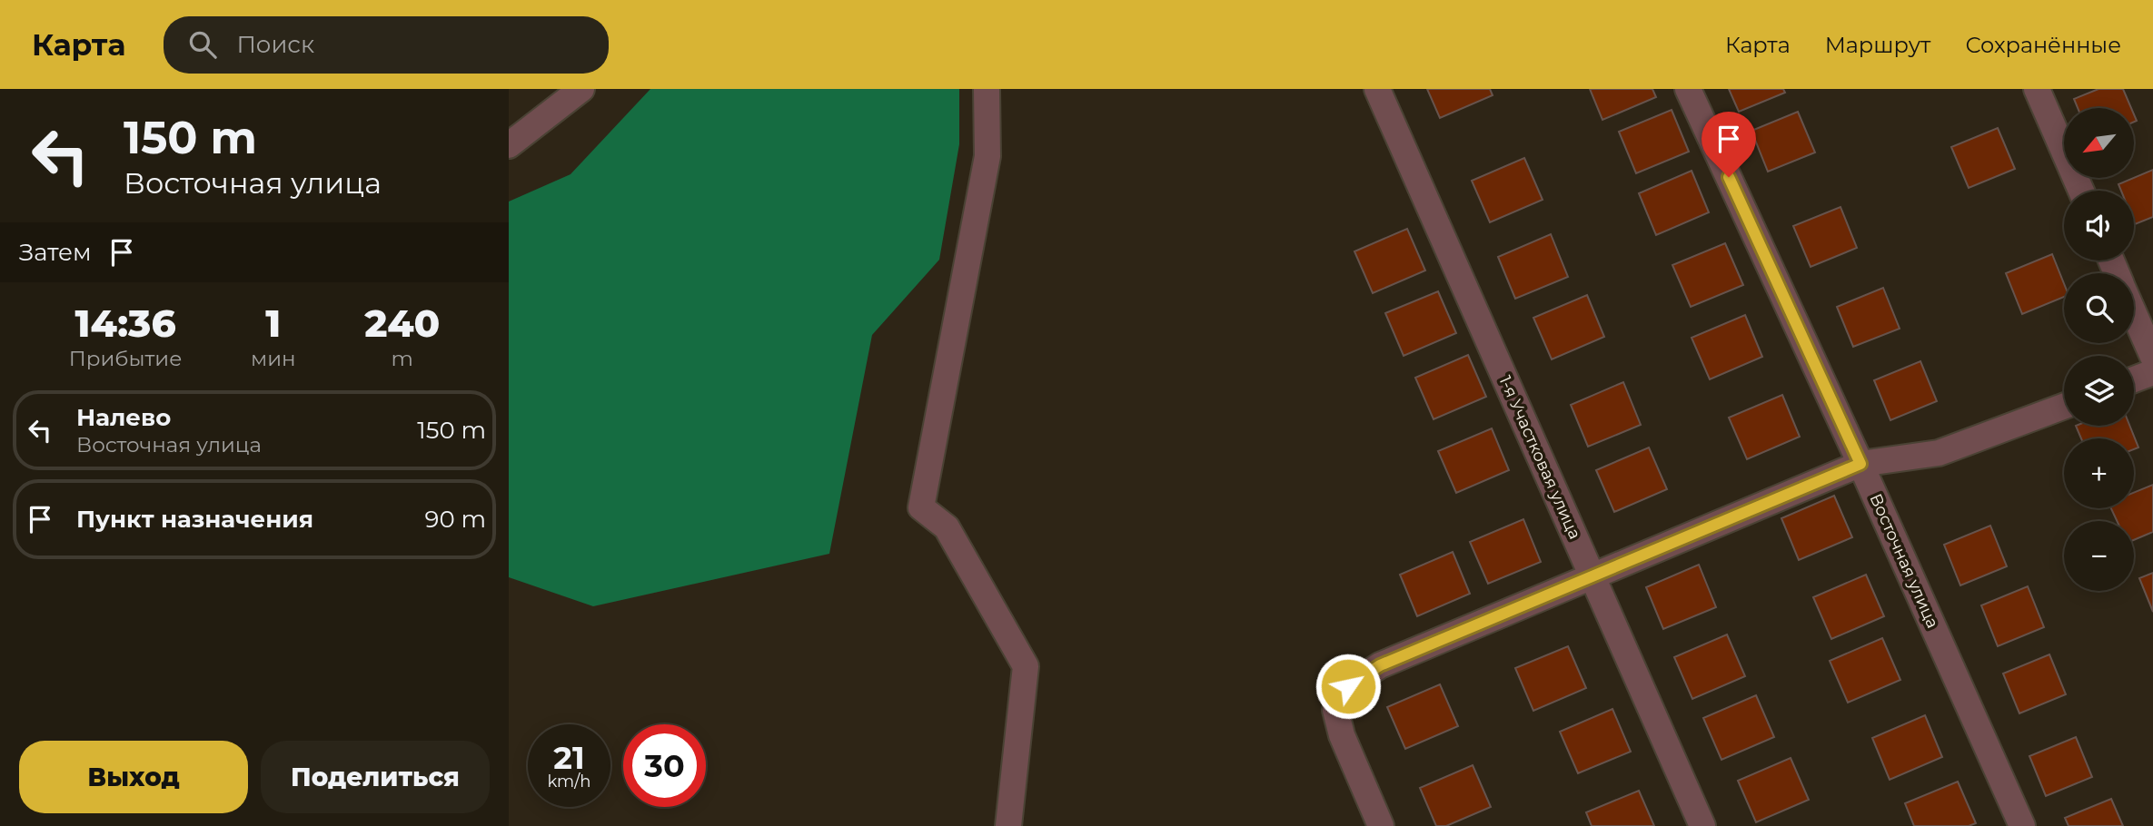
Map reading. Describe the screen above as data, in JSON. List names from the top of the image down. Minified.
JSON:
{"streets":{"street":["1-я Участковая улица","Восточная улица"]},"north":"bottom left","page":{"header":"Карта","search":"Поиск","nav":["Карта","Маршрут","Сохранённые"],"turn":["150 m","Восточная улица"],"map_buttons":["+","−"],"then":"Затем","eta":["14:36","Прибытие","1","мин","240","m"],"list":[{"name":"Налево","note":"Восточная улица","value":"150 m"},{"name":"Пункт назначения","value":"90 m"}],"speed":"21 km/h","limit":"30","buttons":["Выход","Поделиться"]}}
